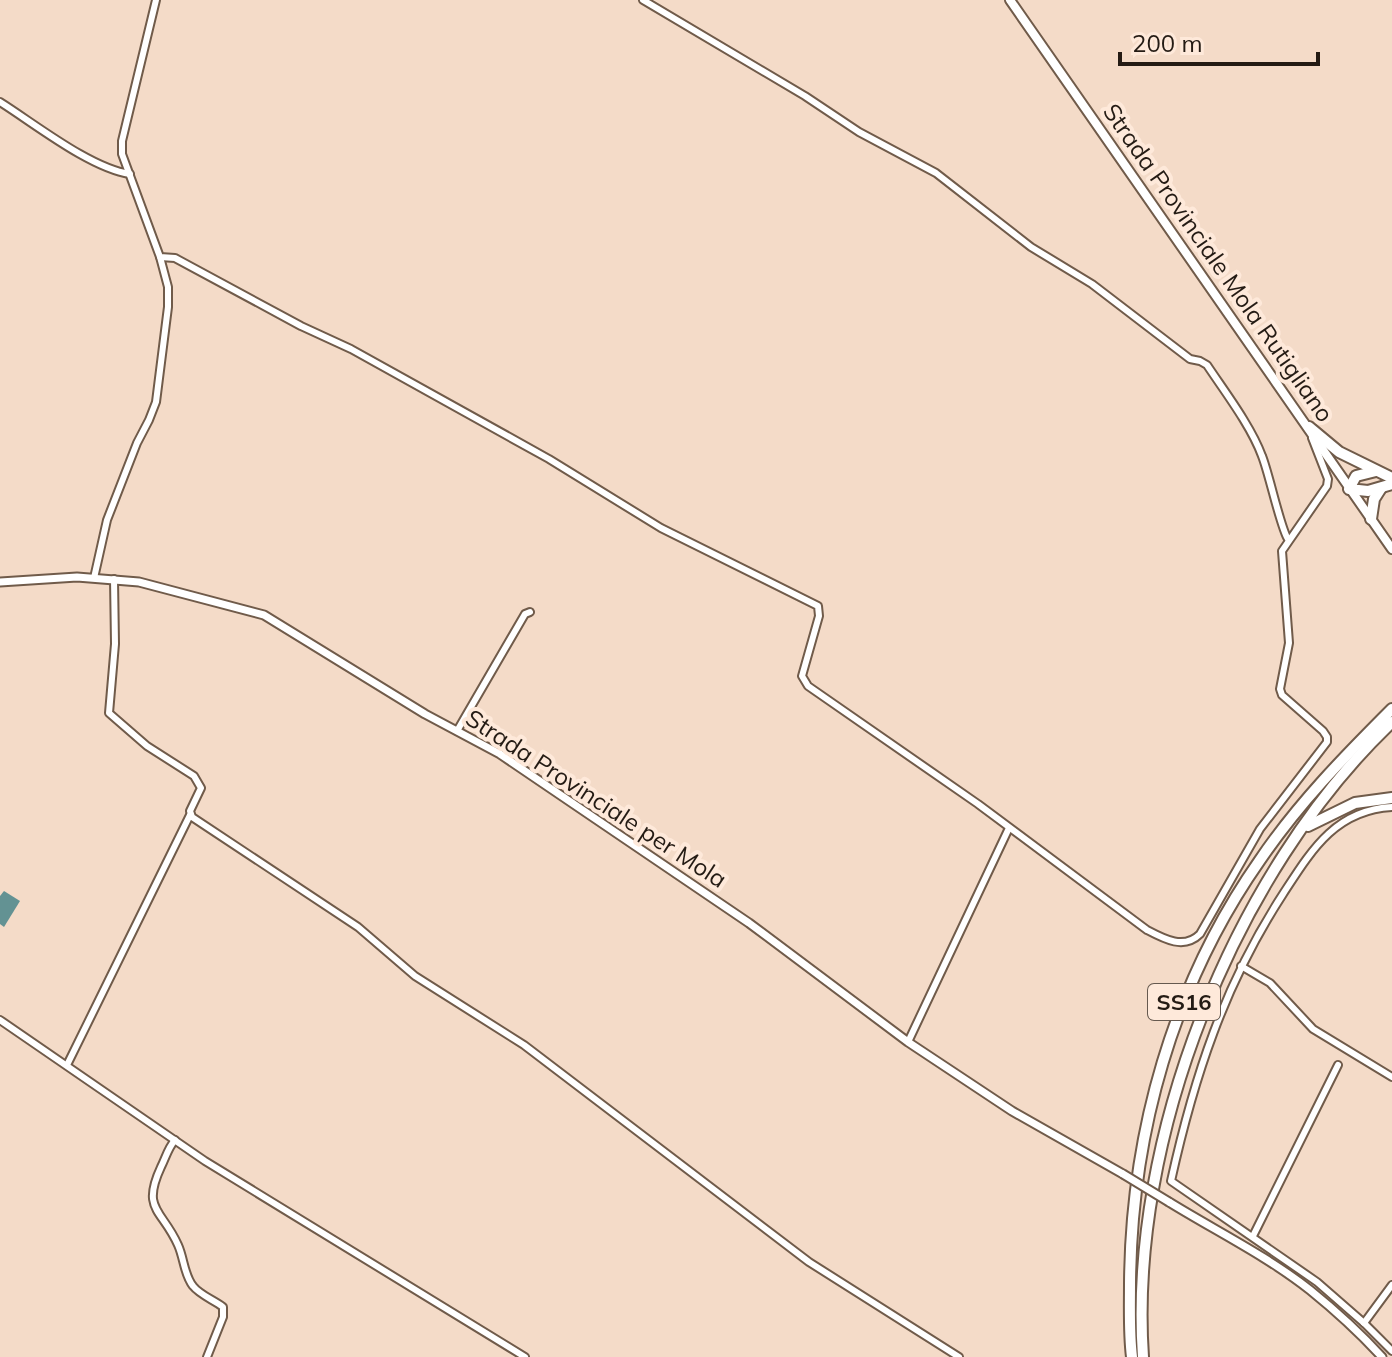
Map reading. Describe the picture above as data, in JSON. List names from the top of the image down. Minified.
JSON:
{"streets":{"highway":["SS16"],"main road":["Strada Provinciale Mola Rutigliano"],"street":["Strada Provinciale per Mola"]},"scale_bar":"200 m"}
